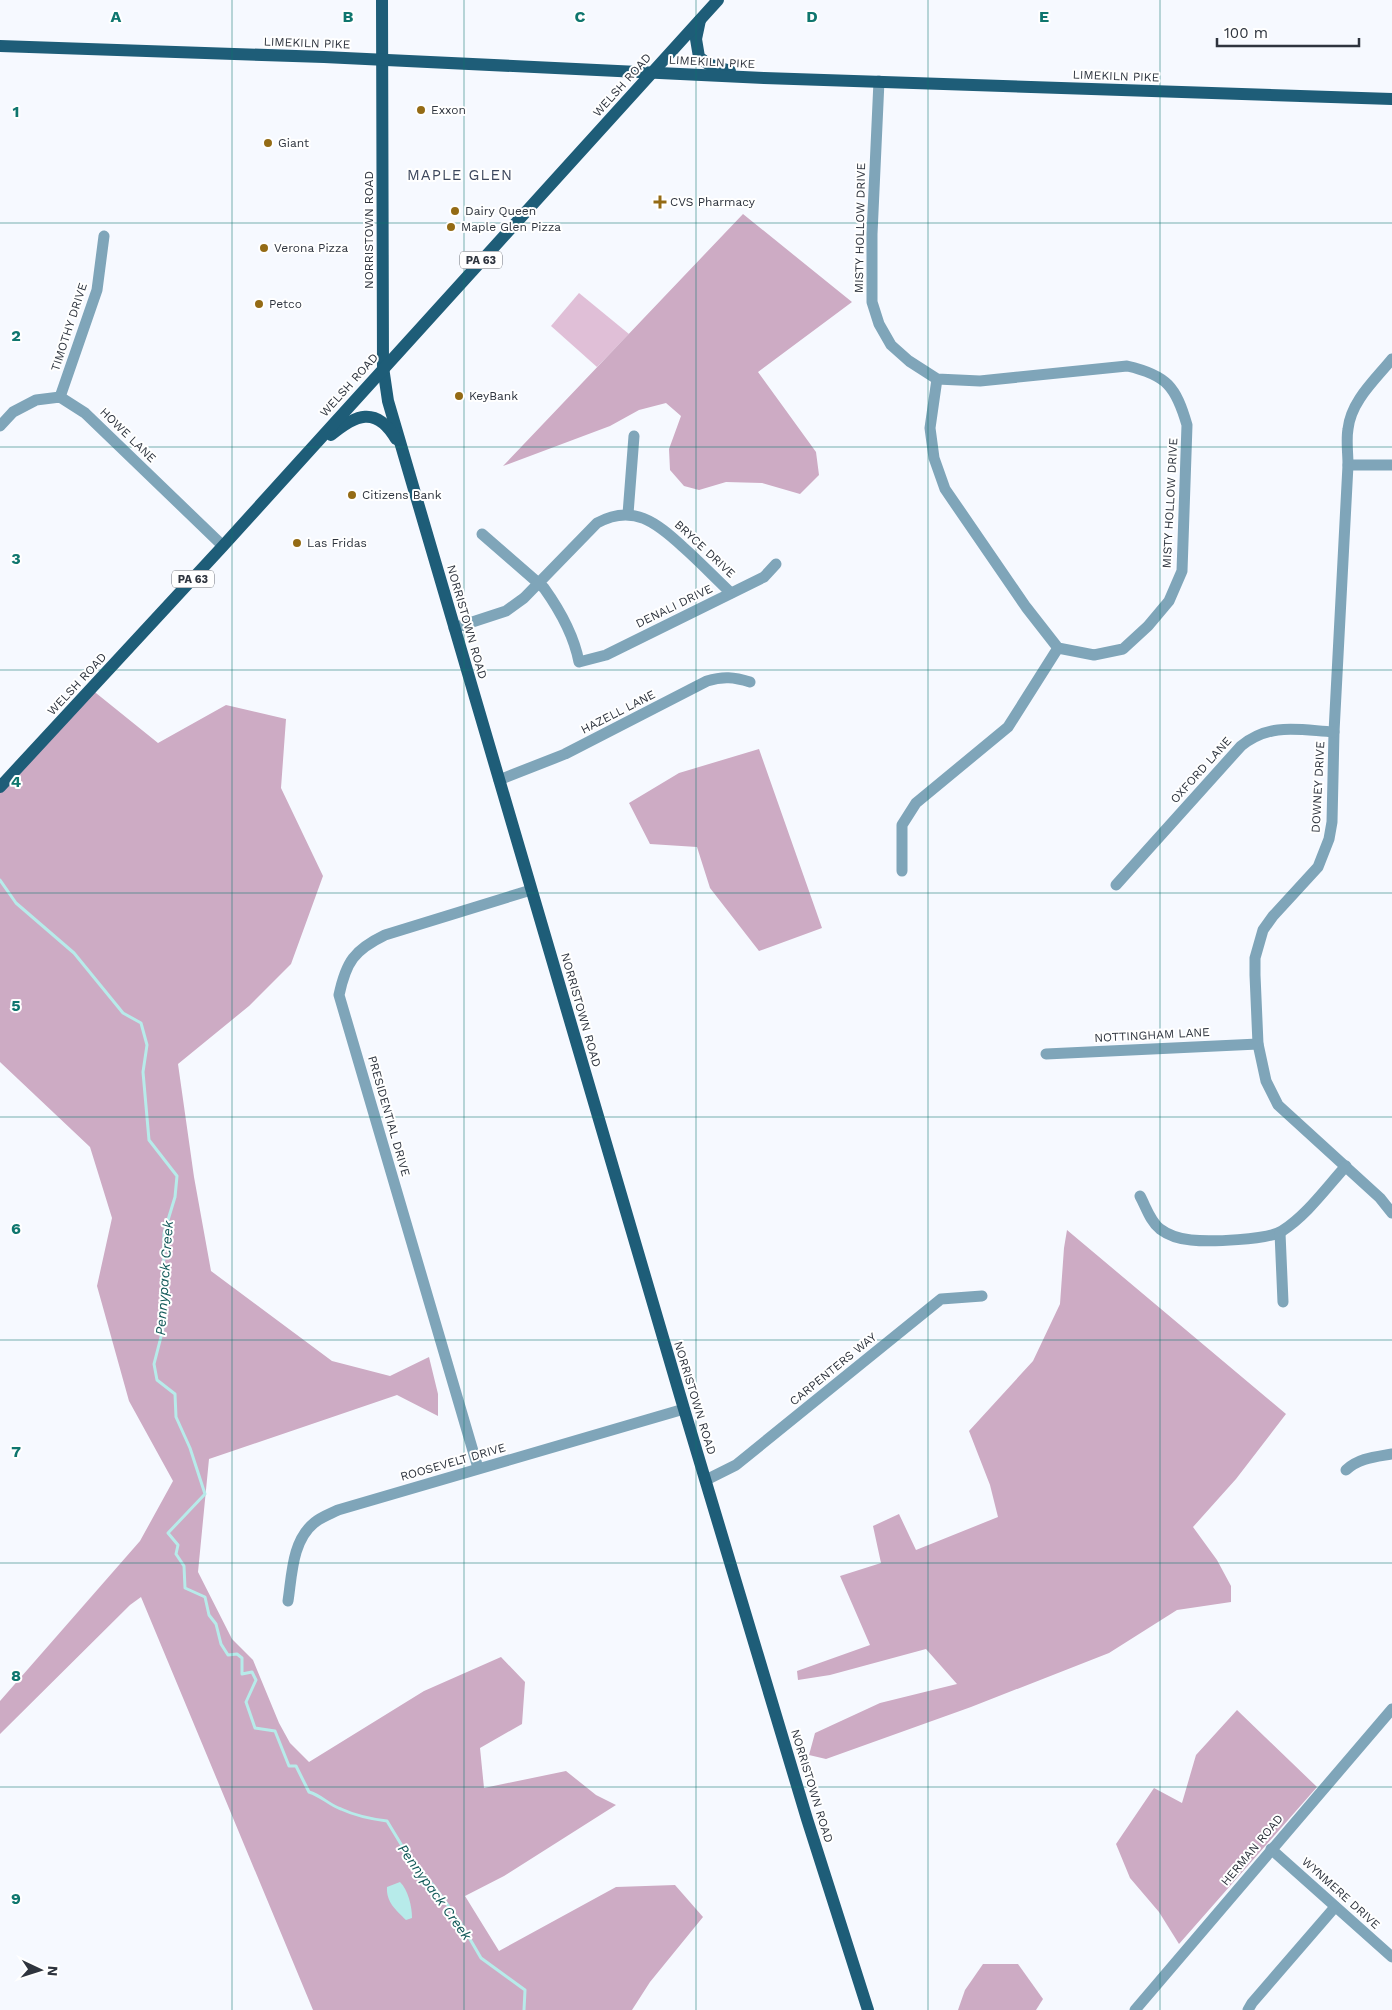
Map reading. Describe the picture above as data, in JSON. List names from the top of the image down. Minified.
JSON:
{"streets":{"main road":["LIMEKILN PIKE","WELSH ROAD","NORRISTOWN ROAD","PA 63"],"street":["MISTY HOLLOW DRIVE","TIMOTHY DRIVE","HOWE LANE","BRYCE DRIVE","DENALI DRIVE","HAZELL LANE","OXFORD LANE","DOWNEY DRIVE","NOTTINGHAM LANE","PRESIDENTIAL DRIVE","CARPENTERS WAY","ROOSEVELT DRIVE","HERMAN ROAD","WYNMERE DRIVE"]},"crossings":[["LIMEKILN PIKE","WELSH ROAD"],["LIMEKILN PIKE","MISTY HOLLOW DRIVE"],["LIMEKILN PIKE","NORRISTOWN ROAD"],["WELSH ROAD","NORRISTOWN ROAD"],["WELSH ROAD","HOWE LANE"],["NORRISTOWN ROAD","HAZELL LANE"],["NORRISTOWN ROAD","PRESIDENTIAL DRIVE"],["NORRISTOWN ROAD","CARPENTERS WAY"],["NORRISTOWN ROAD","ROOSEVELT DRIVE"],["TIMOTHY DRIVE","HOWE LANE"],["BRYCE DRIVE","DENALI DRIVE"],["OXFORD LANE","DOWNEY DRIVE"],["DOWNEY DRIVE","NOTTINGHAM LANE"],["PRESIDENTIAL DRIVE","ROOSEVELT DRIVE"],["HERMAN ROAD","WYNMERE DRIVE"]],"districts":["MAPLE GLEN"],"water":["Pennypack Creek"],"places":{"other":["Exxon","Giant","Dairy Queen","Maple Glen Pizza","Verona Pizza","Petco","KeyBank","Citizens Bank","Las Fridas"],"health":["CVS Pharmacy"]},"scale_bar":"100 m","north":"right","grid":{"columns":["A","B","C","D","E"],"rows":["1","2","3","4","5","6","7","8","9"]}}
